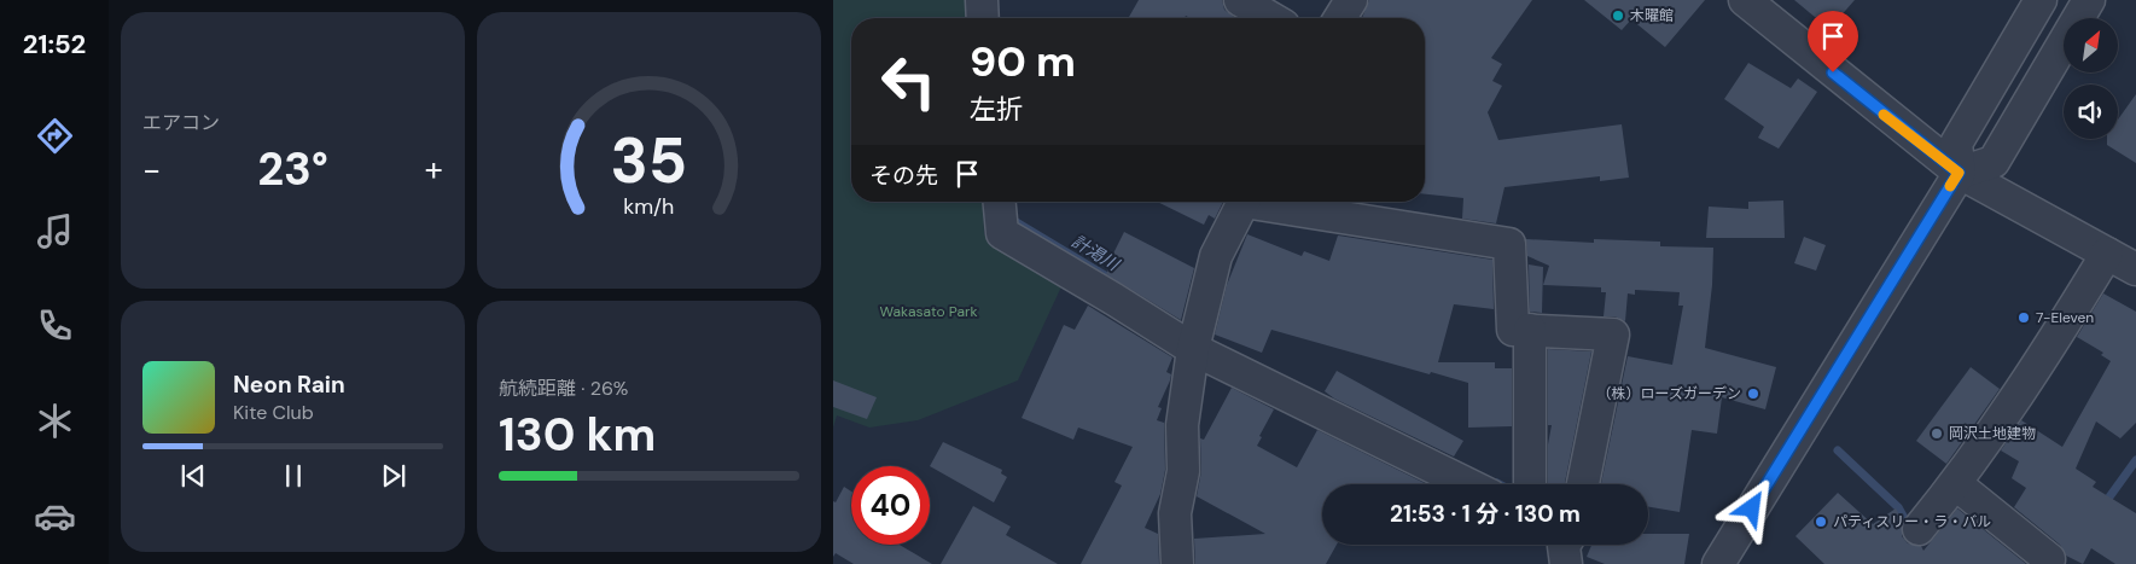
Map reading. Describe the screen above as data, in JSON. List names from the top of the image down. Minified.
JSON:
{"water":["計渇川"],"parks":["Wakasato Park"],"places":["木曜館","7-Eleven","（株）ローズガーデン","岡沢土地建物","パティスリー・ラ・バル"],"north":"top right","page":{"tabs":"21:52","tile":["エアコン",["航続距離 · 26%","130 km"]],"turn":["90 m","左折"],"heat":["−","23°","+"],"then":"その先","song":["Neon Rain","Kite Club"],"limit":"40","trip":"21:53 · 1 分 · 130 m","gauge":["35","km/h"]}}
